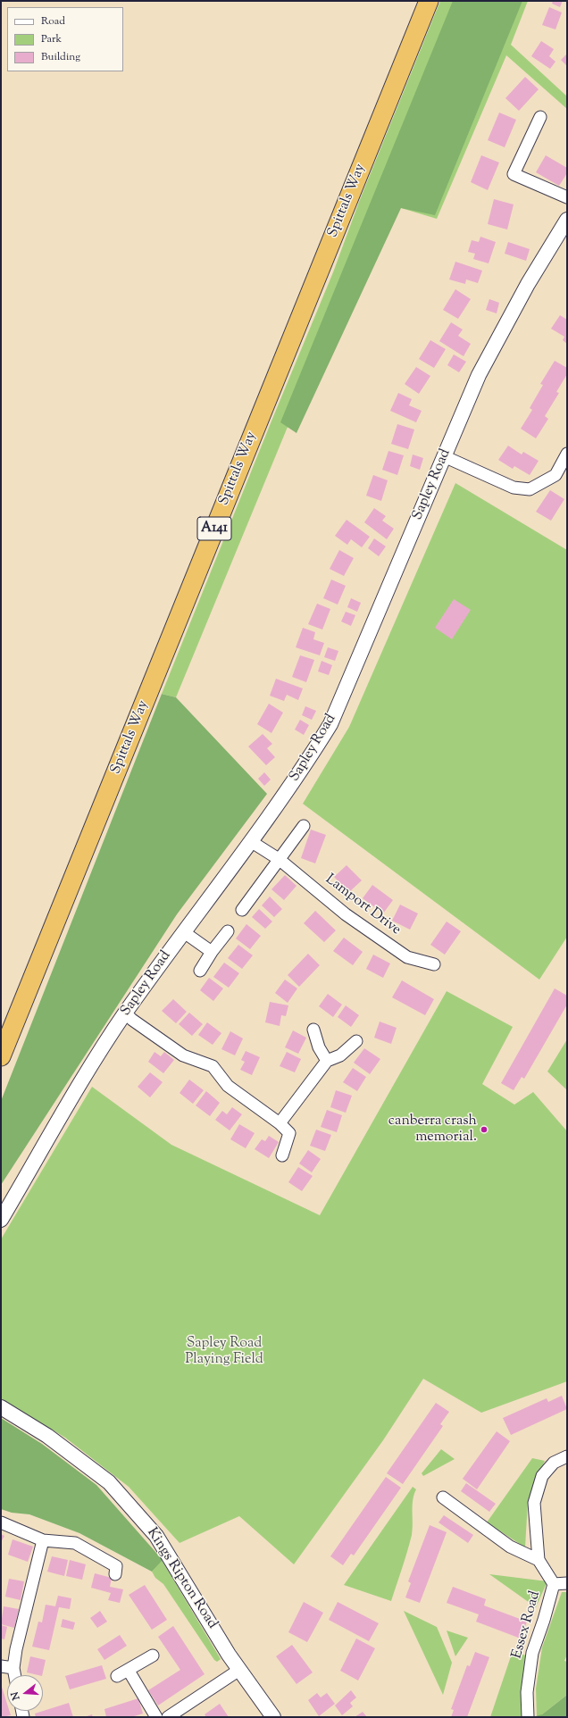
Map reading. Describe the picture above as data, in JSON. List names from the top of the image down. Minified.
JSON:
{"streets":{"highway":["Spittals Way","A141"],"street":["Sapley Road","Lamport Drive","Kings Ripton Road","Essex Road"]},"crossings":[["Sapley Road","Lamport Drive"]],"parks":["Sapley Road Playing Field"],"places":["canberra crash memorial."],"legend":["Road","Park","Building"],"north":"left"}
